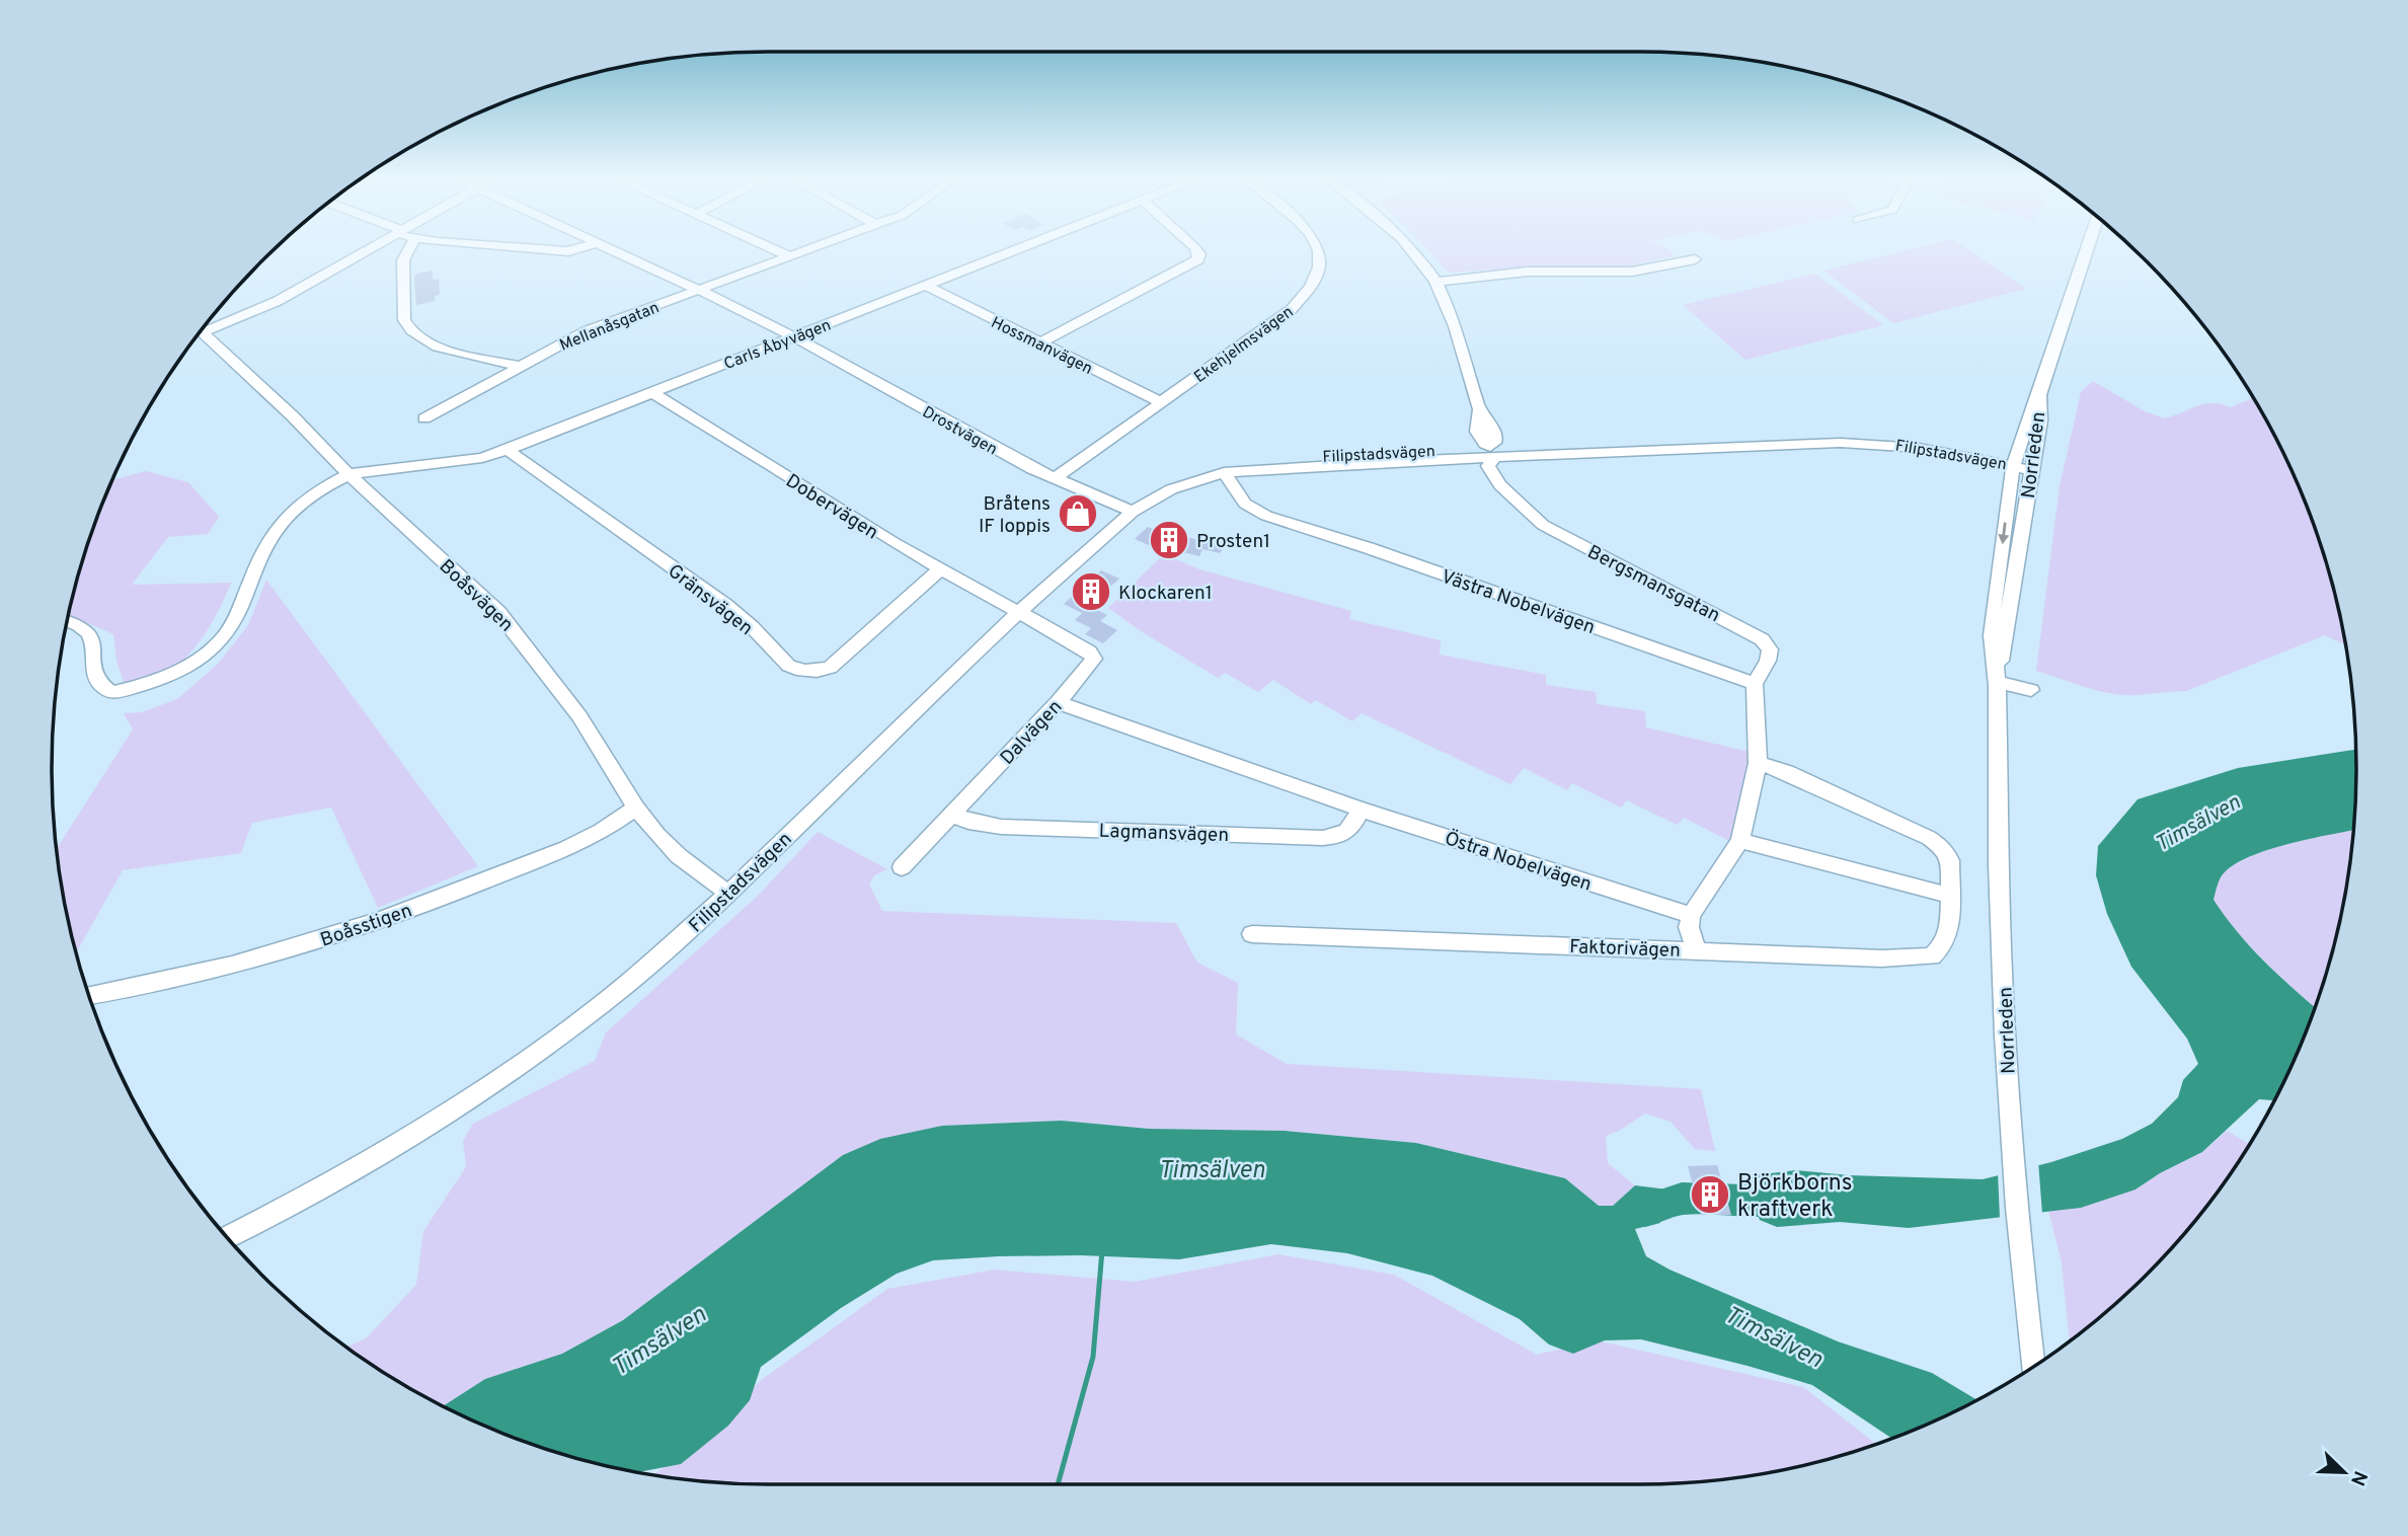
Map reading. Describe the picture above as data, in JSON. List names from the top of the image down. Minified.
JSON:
{"streets":{"street":["Mellanåsgatan","Carls Åbyvägen","Ekehjelmsvägen","Hossmanvägen","Drostvägen","Filipstadsvägen","Norrleden","Dobervägen","Bergsmansgatan","Boåsvägen","Gränsvägen","Västra Nobelvägen","Dalvägen","Lagmansvägen","Östra Nobelvägen","Boåsstigen","Faktorivägen"]},"crossings":[["Mellanåsgatan","Drostvägen"],["Carls Åbyvägen","Hossmanvägen"],["Carls Åbyvägen","Drostvägen"],["Carls Åbyvägen","Dobervägen"],["Carls Åbyvägen","Boåsvägen"],["Carls Åbyvägen","Gränsvägen"],["Ekehjelmsvägen","Hossmanvägen"],["Ekehjelmsvägen","Drostvägen"],["Drostvägen","Filipstadsvägen"],["Filipstadsvägen","Norrleden"],["Filipstadsvägen","Dobervägen"],["Filipstadsvägen","Bergsmansgatan"],["Filipstadsvägen","Boåsvägen"],["Filipstadsvägen","Västra Nobelvägen"],["Filipstadsvägen","Dalvägen"],["Dobervägen","Gränsvägen"],["Dobervägen","Dalvägen"],["Bergsmansgatan","Västra Nobelvägen"],["Boåsvägen","Boåsstigen"],["Dalvägen","Lagmansvägen"],["Dalvägen","Östra Nobelvägen"],["Lagmansvägen","Östra Nobelvägen"]],"water":["Timsälven"],"places":{"shop":["Bråtens IF loppis"],"building":["Prosten1","Klockaren1","Björkborns kraftverk"]},"north":"bottom right"}
